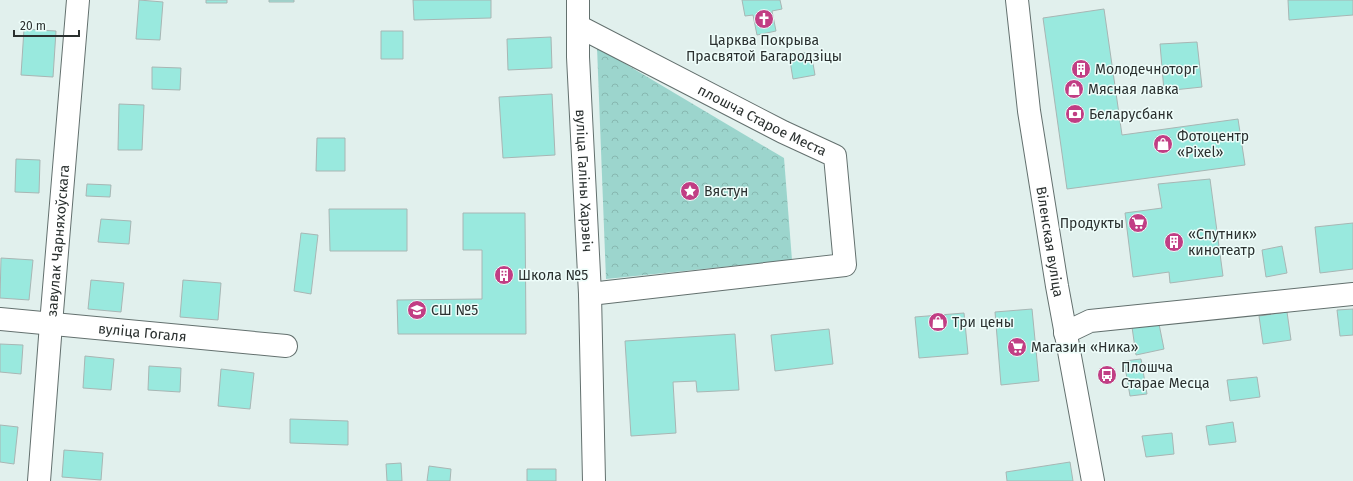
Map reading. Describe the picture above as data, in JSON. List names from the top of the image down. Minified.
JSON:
{"streets":{"street":["плошча Старое Места","вуліца Галіны Харэвіч","завулак Чарняхоўскага","Віленская вуліца","вуліца Гогаля"]},"crossings":[["плошча Старое Места","вуліца Галіны Харэвіч"],["завулак Чарняхоўскага","вуліца Гогаля"]],"places":{"church":["Царква Покрыва Прасвятой Багародзіцы"],"building":["Молодечноторг","«Спутник» кинотеатр","Школа №5"],"shop":["Мясная лавка","Фотоцентр «Pixel»","Три цены"],"bank":["Беларусбанк"],"place":["Вястун"],"supermarket":["Продукты","Магазин «Ника»"],"school or university":["СШ №5"],"bus stop":["Плошча Старае Месца"]},"scale_bar":"20 m"}
